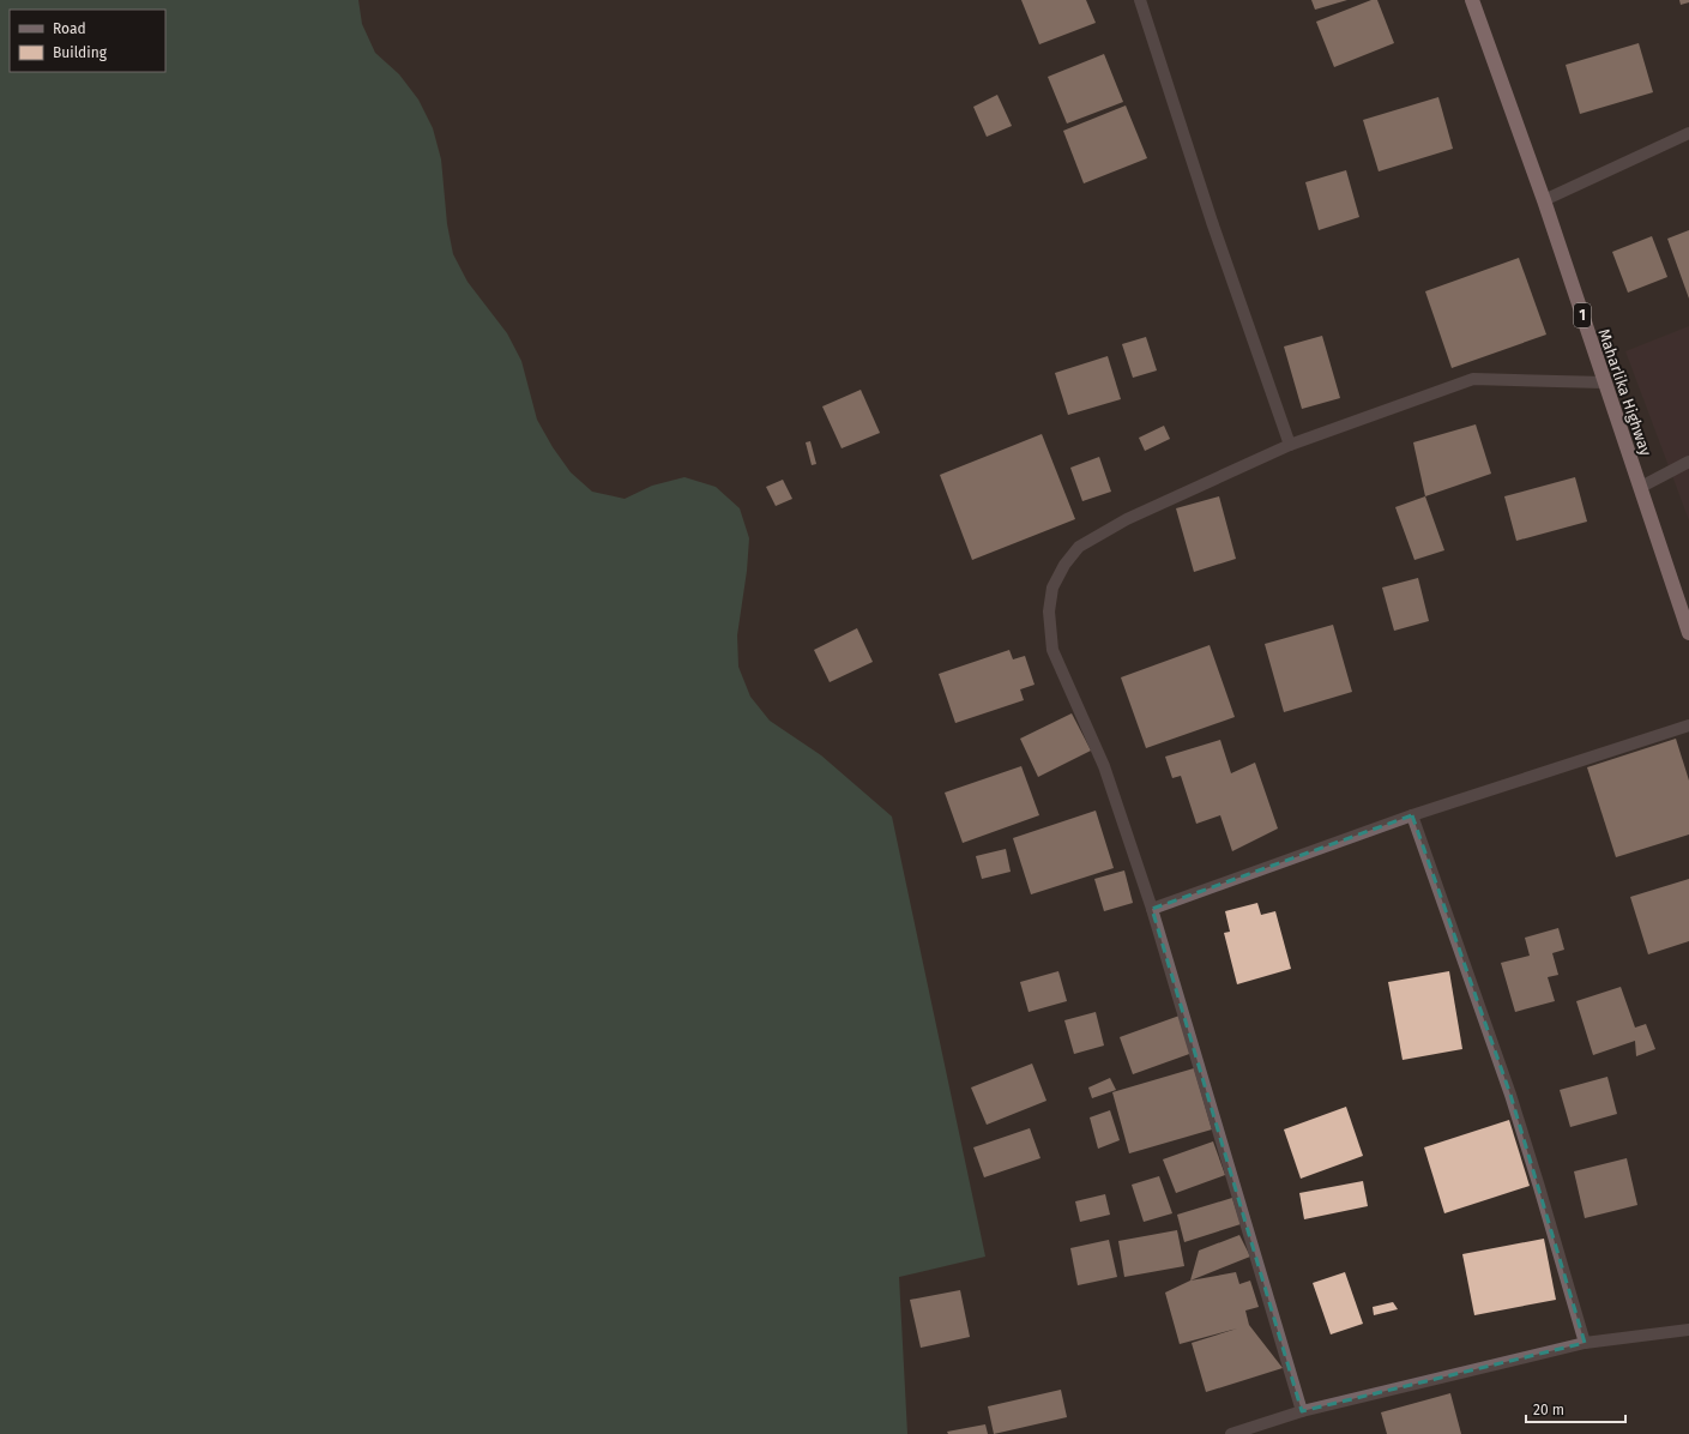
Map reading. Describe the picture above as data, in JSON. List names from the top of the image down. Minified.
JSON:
{"streets":{"highway":["1","Maharlika Highway"]},"legend":["Road","Building"],"scale_bar":"20 m"}
